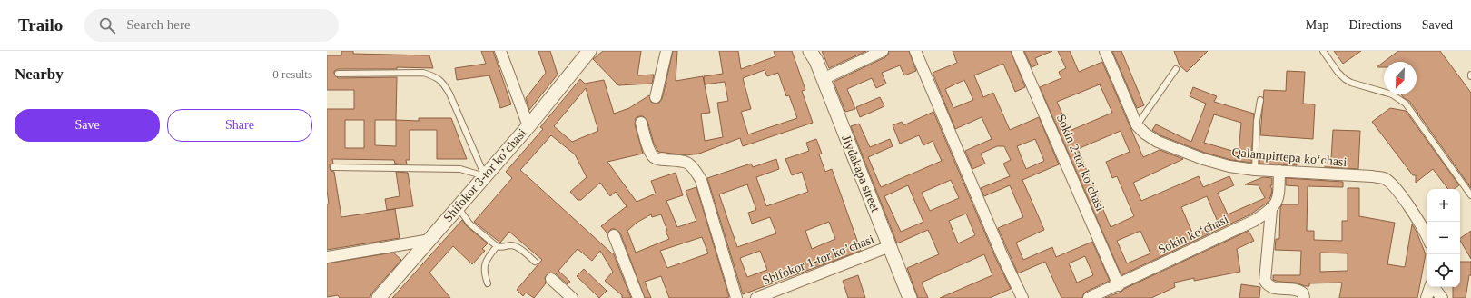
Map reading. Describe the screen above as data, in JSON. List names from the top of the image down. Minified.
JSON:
{"streets":{"street":["Qalampirtepa koʻchasi","Sokin 2-tor koʼchasi","Jiydakapa street","Shifokor 3-tor koʼchasi","Sokin koʻchasi","Shifokor 1-tor koʼchasi"]},"crossings":[["Sokin 2-tor koʼchasi","Sokin koʻchasi"],["Jiydakapa street","Shifokor 1-tor koʼchasi"]],"north":"bottom left","page":{"header":"Trailo","search":"Search here","nav":["Map","Directions","Saved"],"heading":["Nearby","0 results"],"buttons":["Save","Share"],"map_buttons":["+","−"]}}
